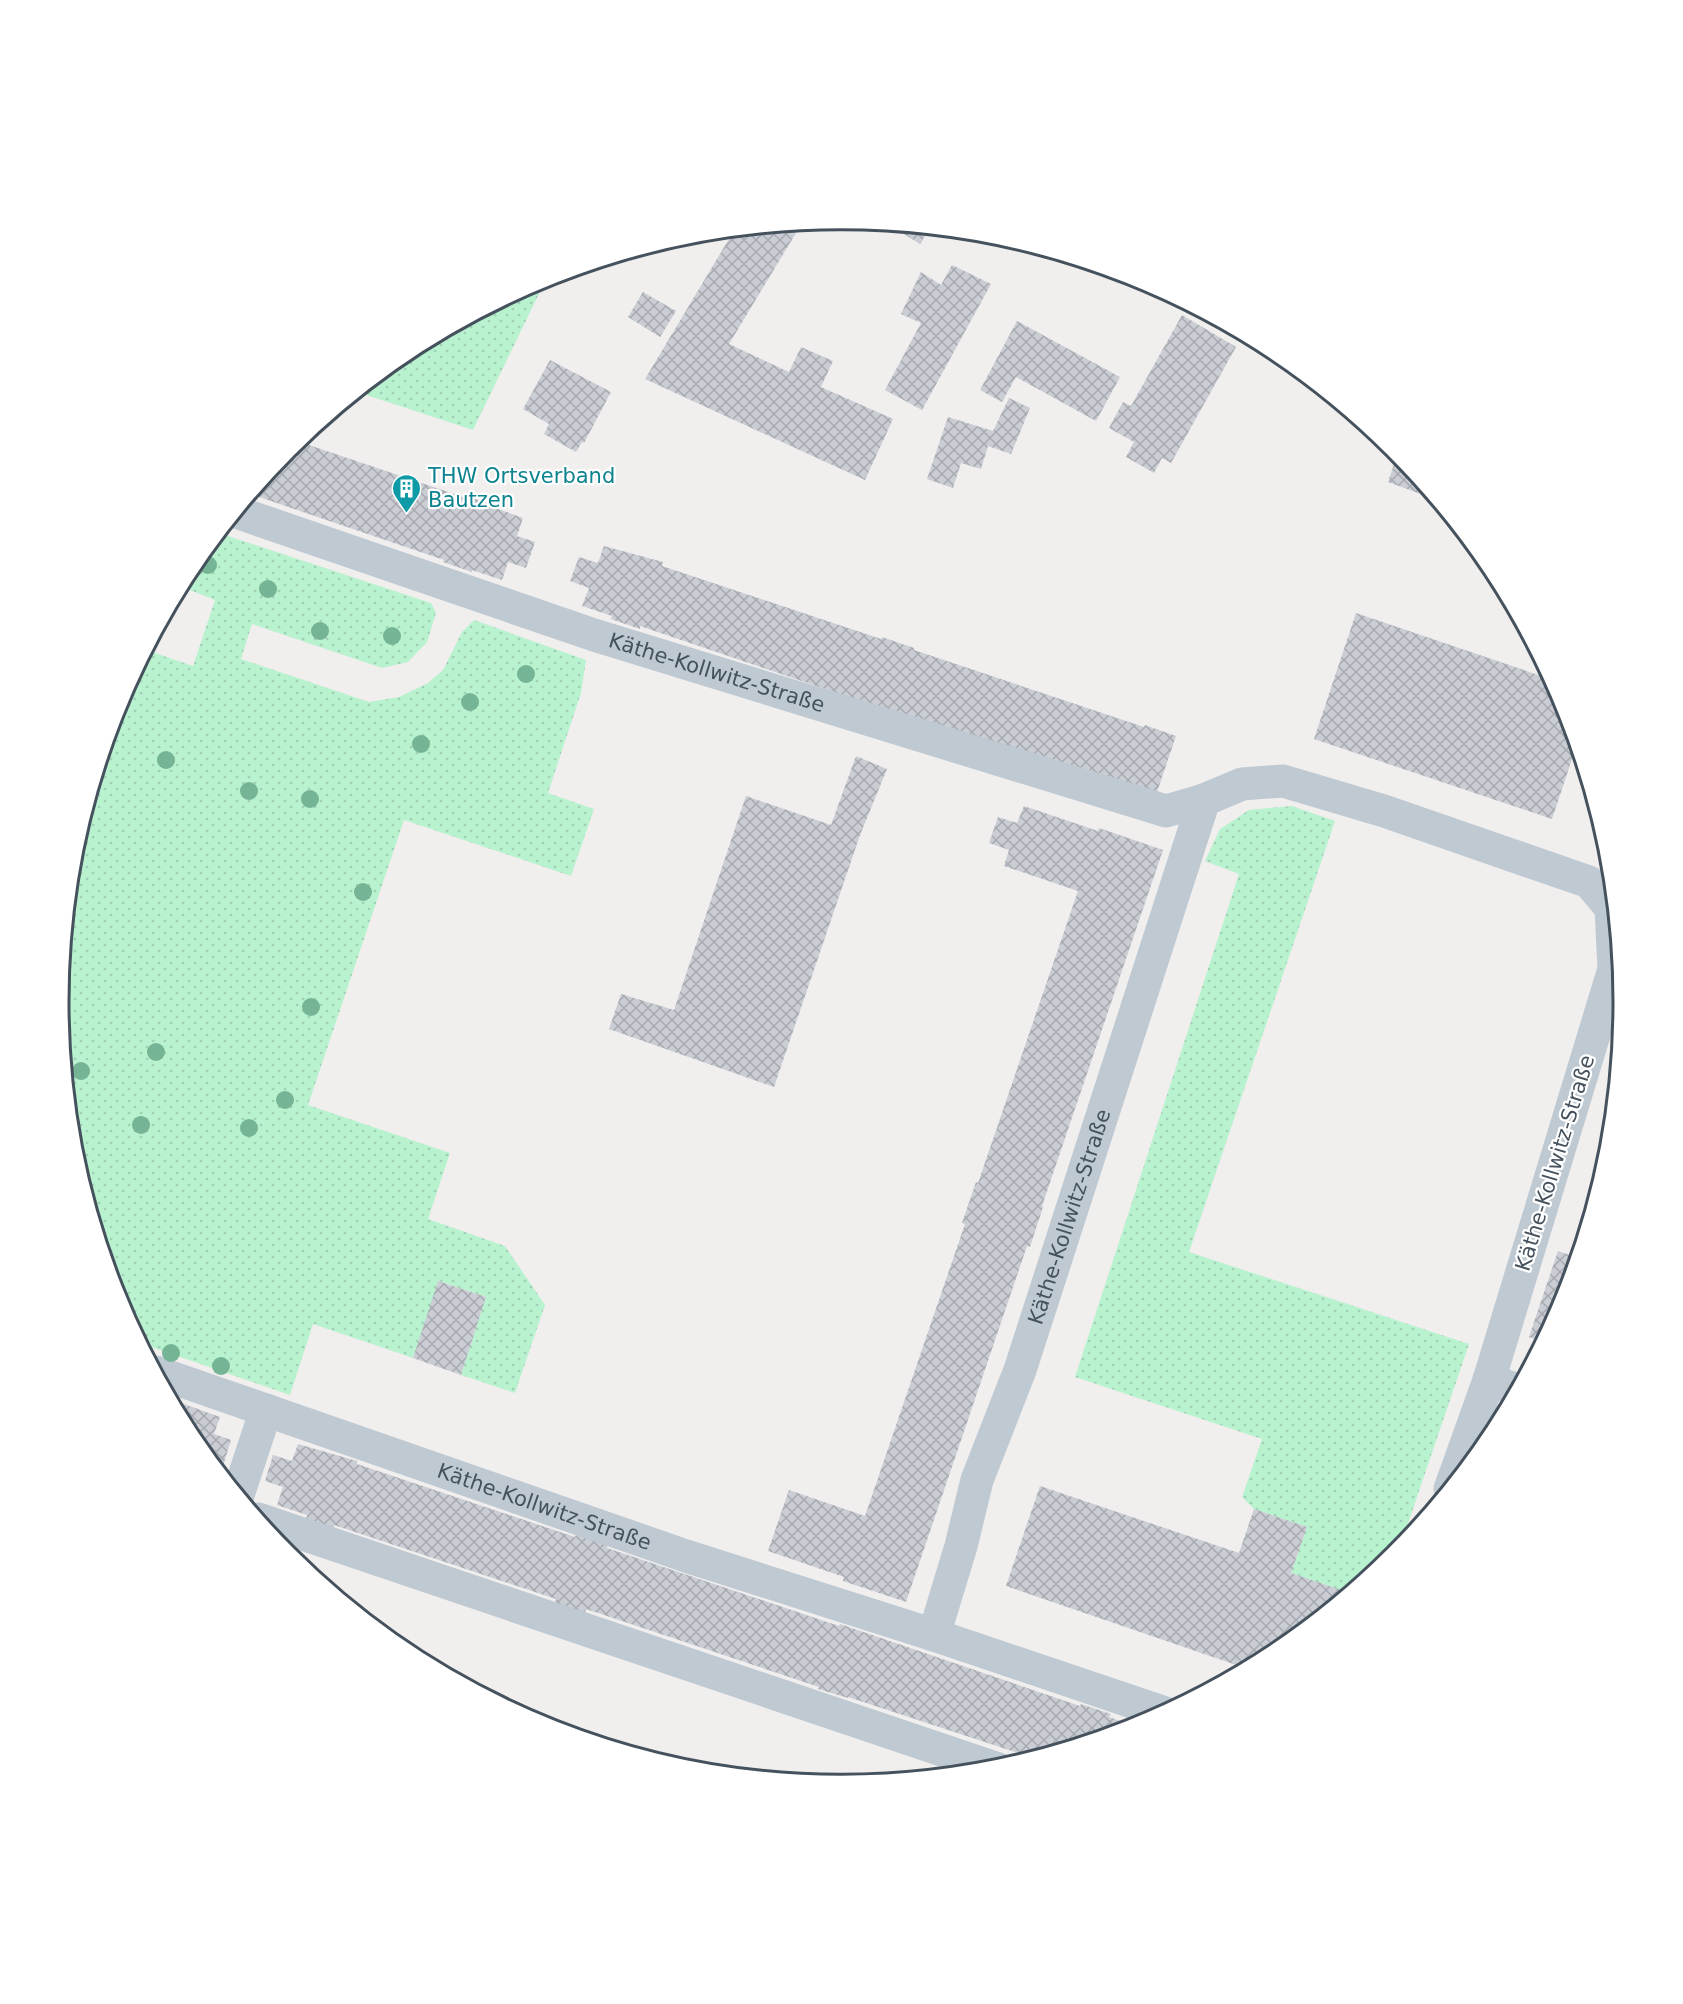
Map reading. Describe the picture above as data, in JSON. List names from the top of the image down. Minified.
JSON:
{"streets":{"street":["Käthe-Kollwitz-Straße"]},"places":{"building":["THW Ortsverband Bautzen"]}}
